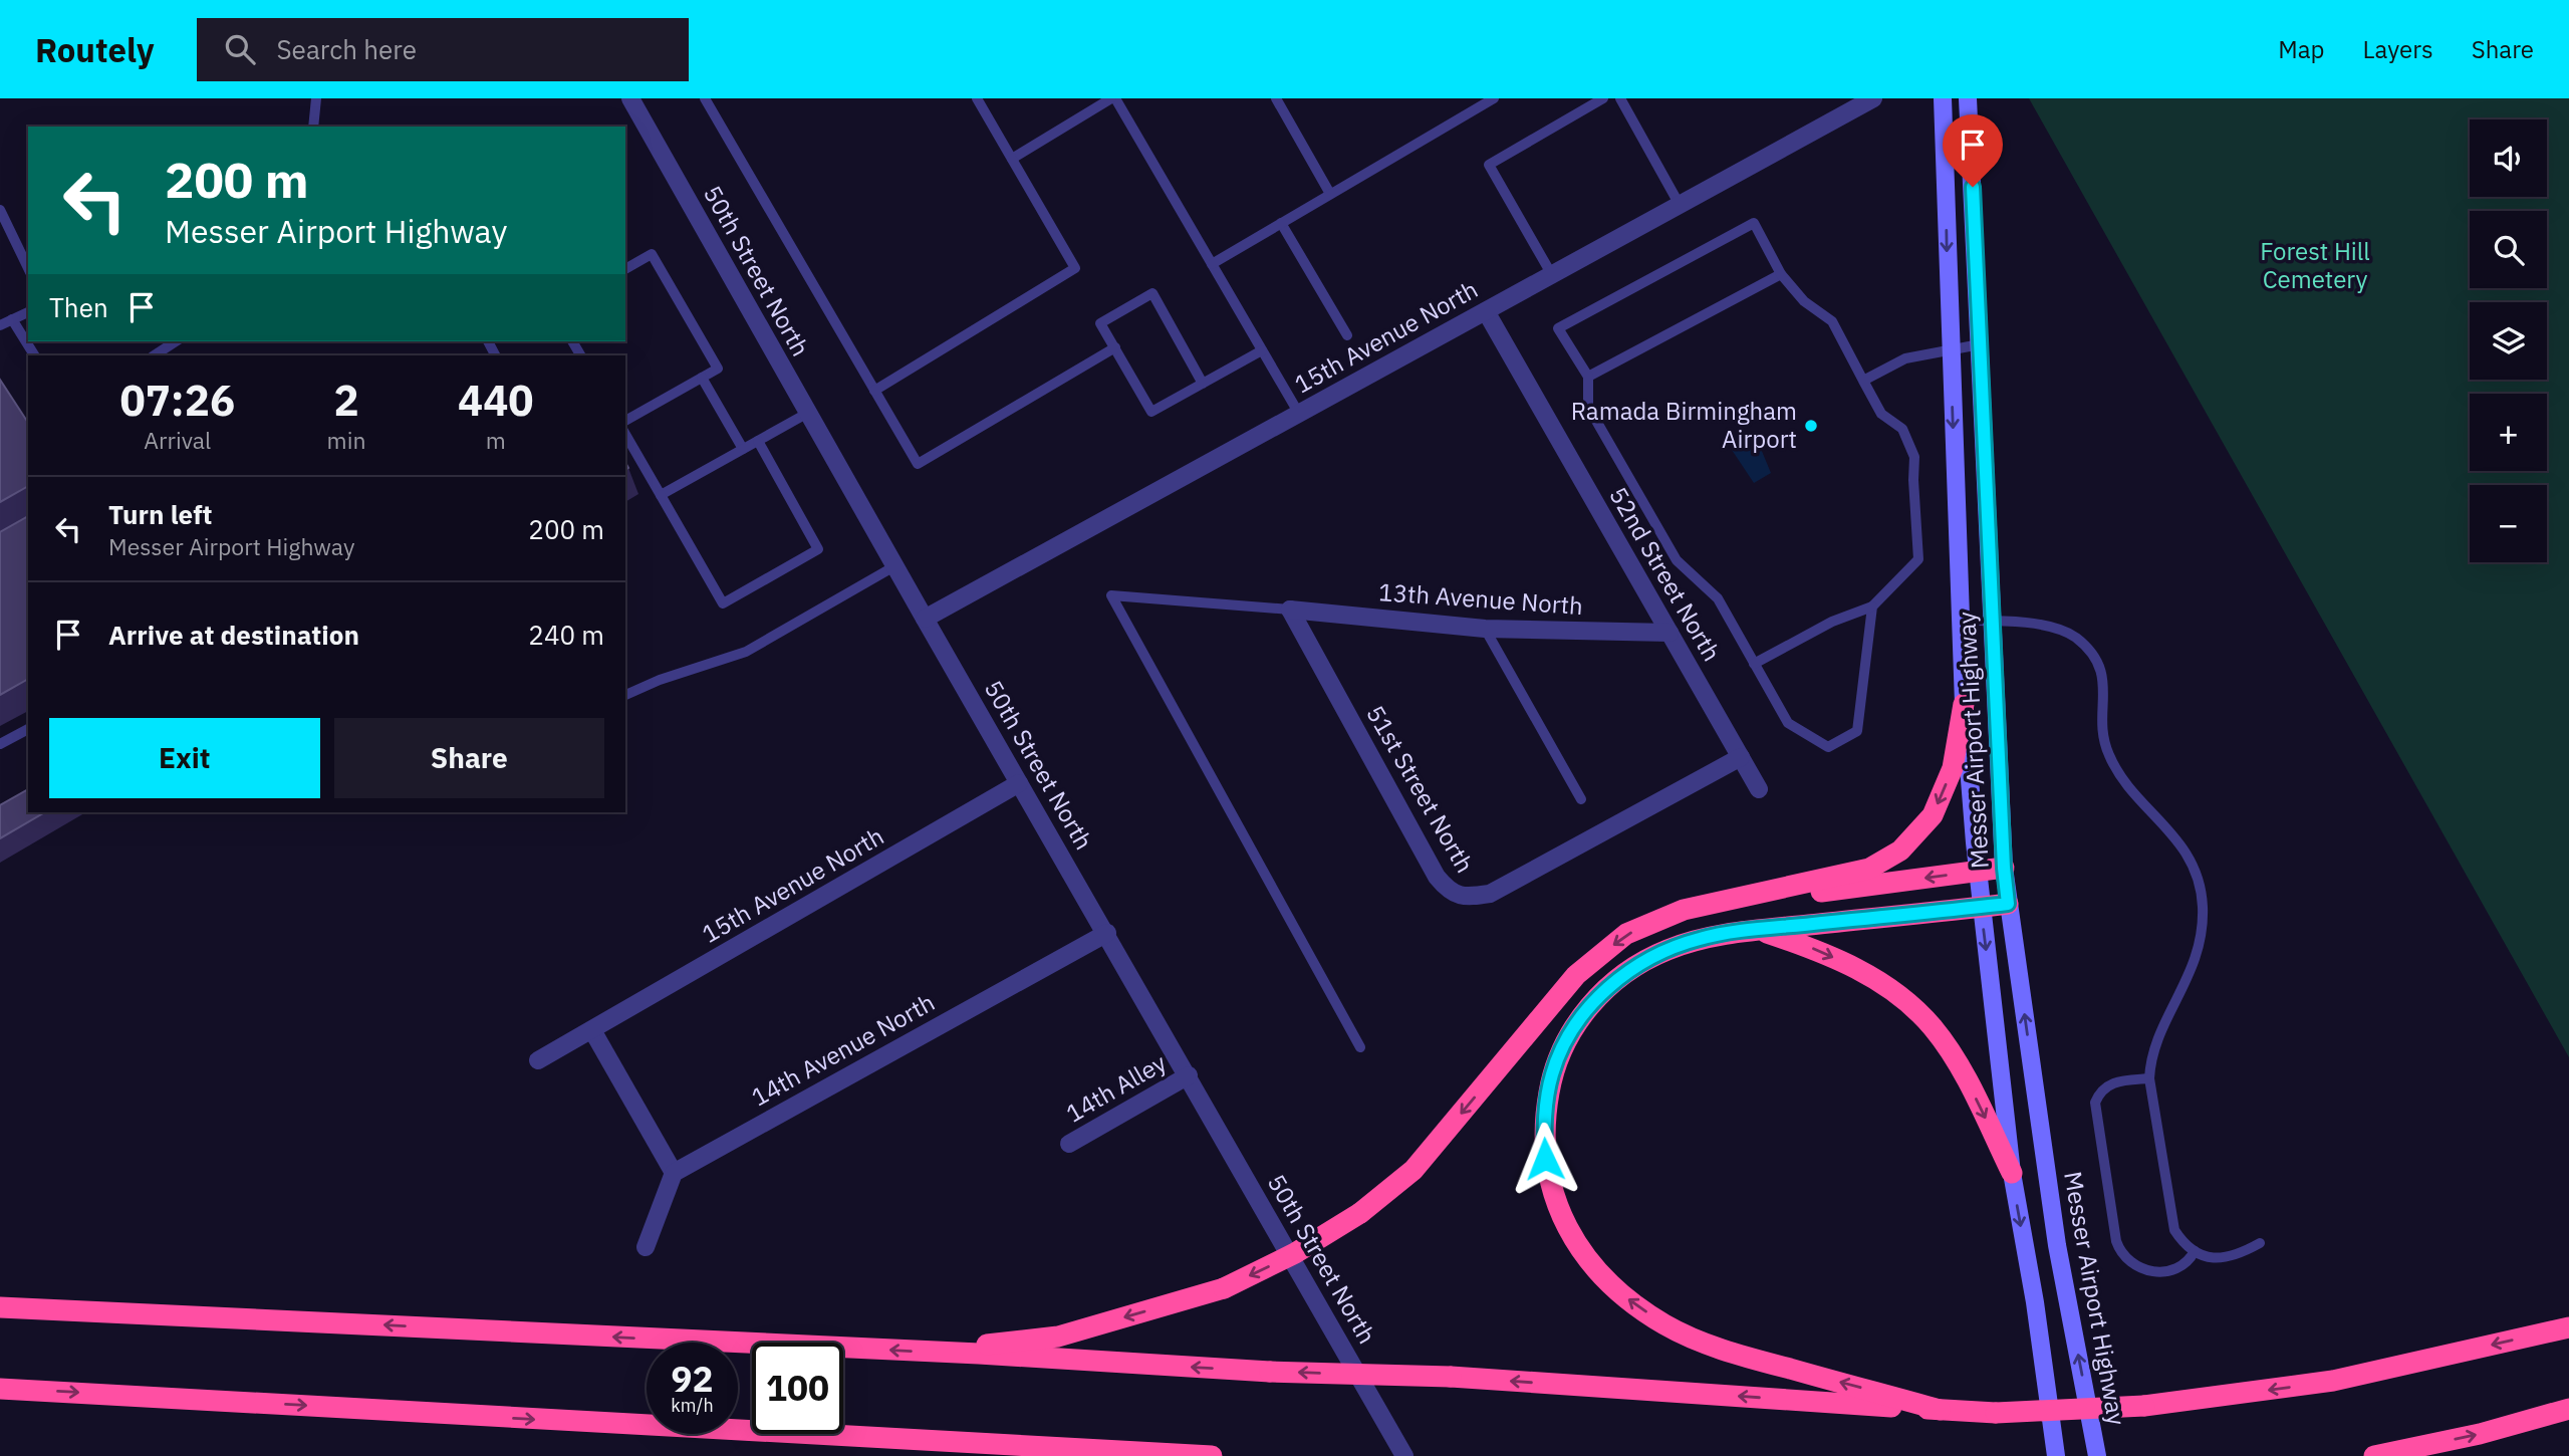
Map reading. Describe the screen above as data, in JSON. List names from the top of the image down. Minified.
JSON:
{"streets":{"main road":["Messer Airport Highway"],"street":["50th Street North","15th Avenue North","52nd Street North","13th Avenue North","51st Street North","14th Avenue North","14th Alley"]},"crossings":[["50th Street North","15th Avenue North"],["50th Street North","14th Avenue North"],["50th Street North","14th Alley"],["15th Avenue North","52nd Street North"],["52nd Street North","13th Avenue North"],["52nd Street North","51st Street North"],["13th Avenue North","51st Street North"]],"parks":["Forest Hill Cemetery"],"places":["Ramada Birmingham Airport"],"page":{"header":"Routely","search":"Search here","nav":["Map","Layers","Share"],"map_buttons":["+","−"],"turn":["200 m","Messer Airport Highway"],"then":"Then","eta":["07:26","Arrival","2","min","440","m"],"list":[{"name":"Turn left","note":"Messer Airport Highway","value":"200 m"},{"name":"Arrive at destination","value":"240 m"}],"buttons":["Exit","Share"],"speed":"92 km/h","limit":"100"}}
